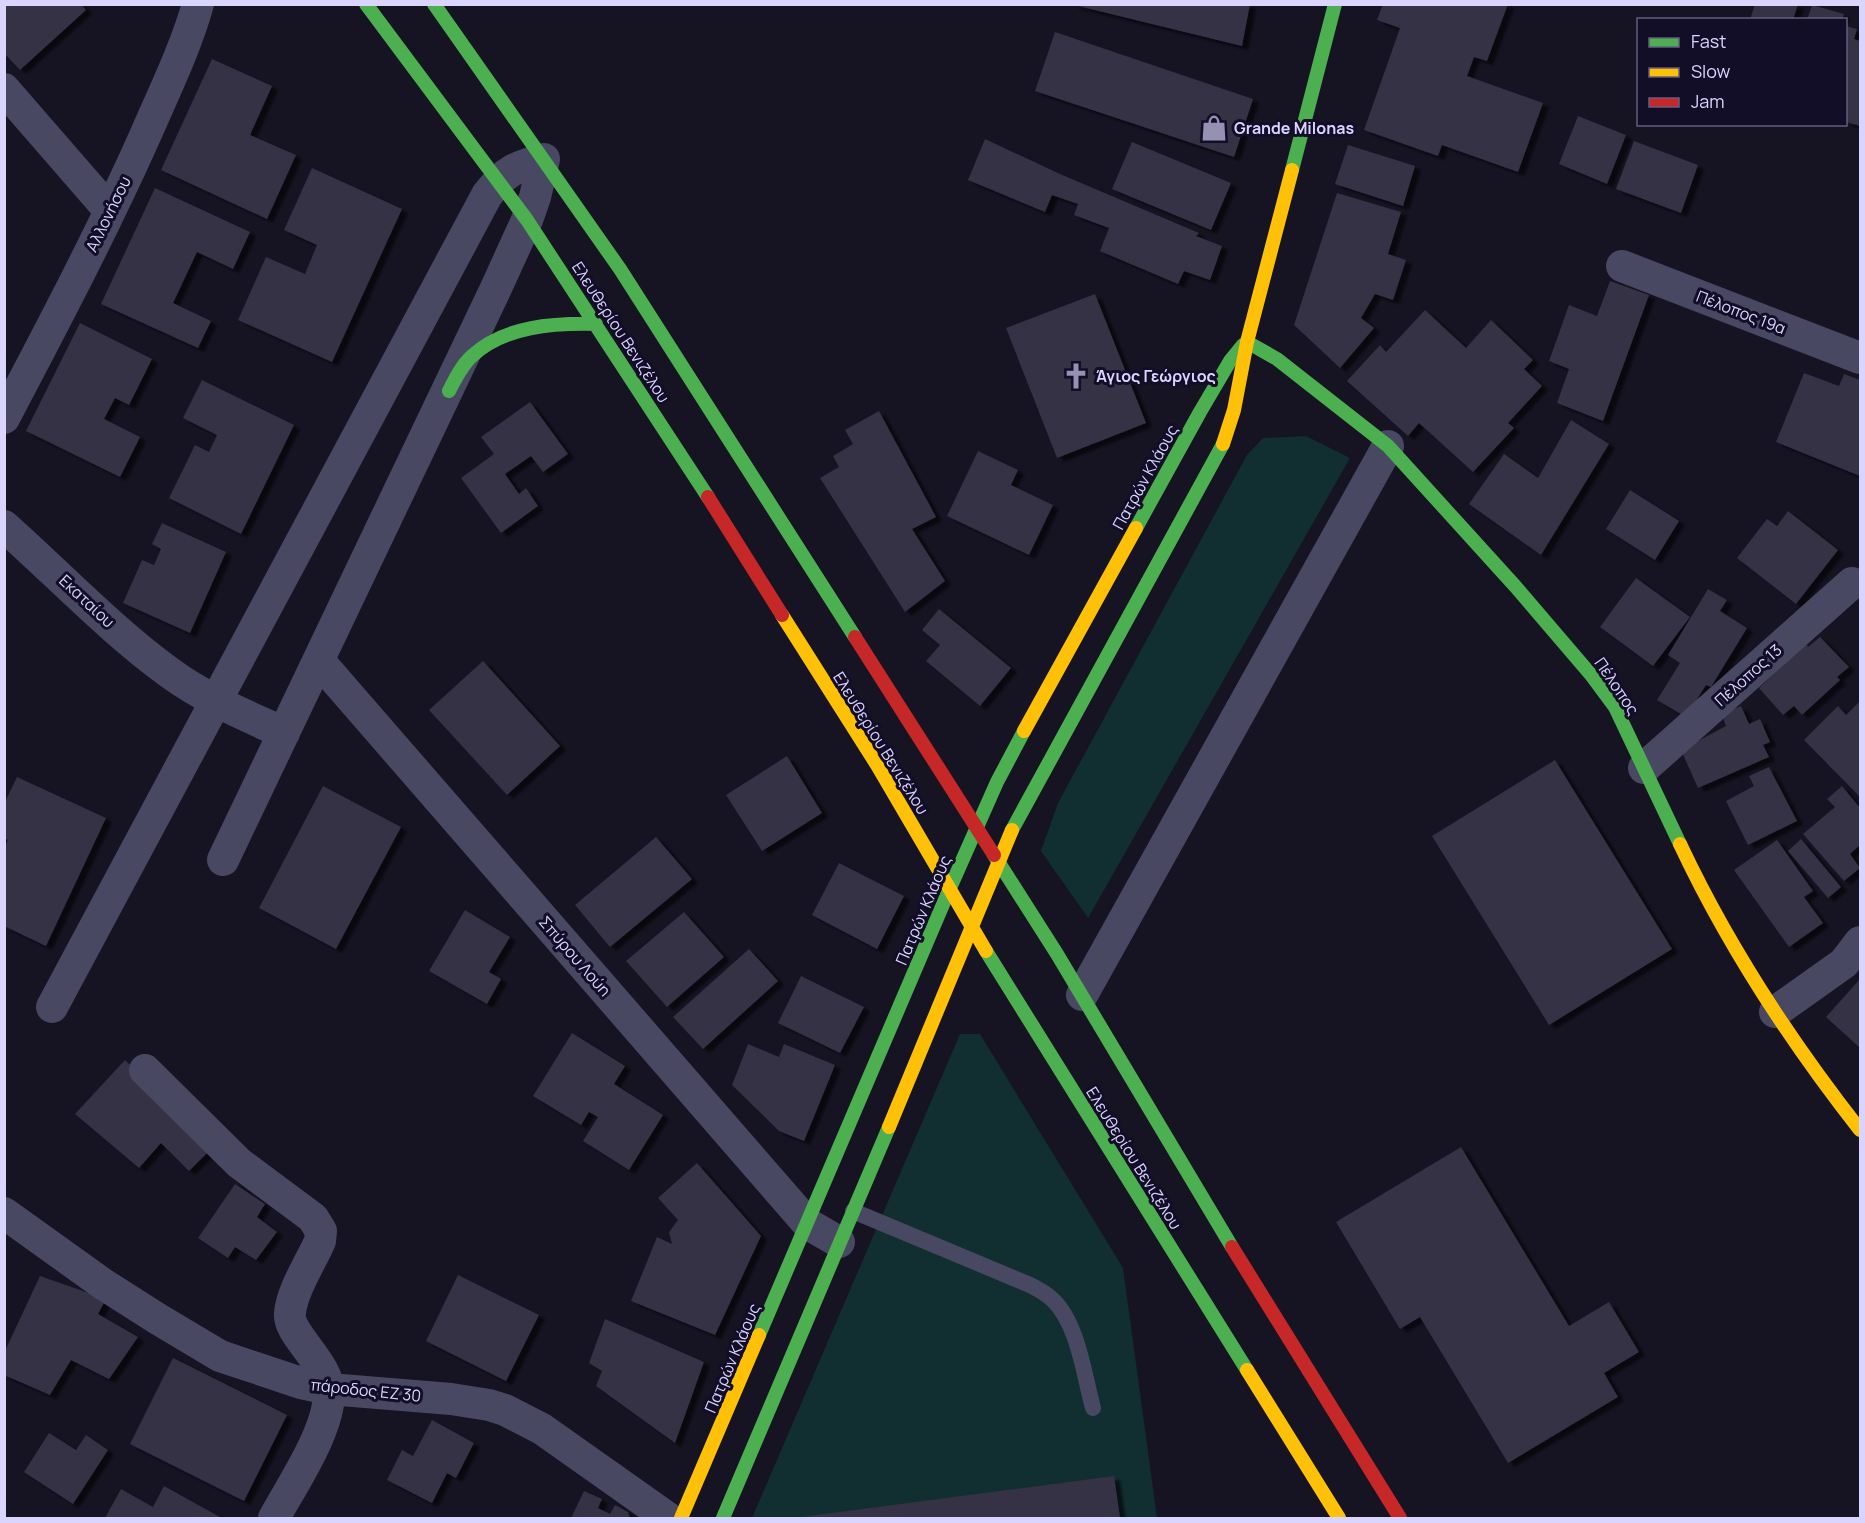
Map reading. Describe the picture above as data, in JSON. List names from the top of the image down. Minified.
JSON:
{"streets":{"main road":["Ελευθερίου Βενιζέλου","Πατρών Κλάους","Πέλοπος"],"street":["Αλλονήσου","Πέλοπος 19α","Εκαταίου","Πέλοπος 13","Σπύρου Λούη","πάροδος ΕΖ 30"]},"crossings":[["Ελευθερίου Βενιζέλου","Πατρών Κλάους"],["Πατρών Κλάους","Πέλοπος"],["Πατρών Κλάους","Σπύρου Λούη"],["Πέλοπος 13","Πέλοπος"]],"places":{"shop":["Grande Milonas"],"church":["Άγιος Γεώργιος"]},"legend":["Fast","Slow","Jam"]}
